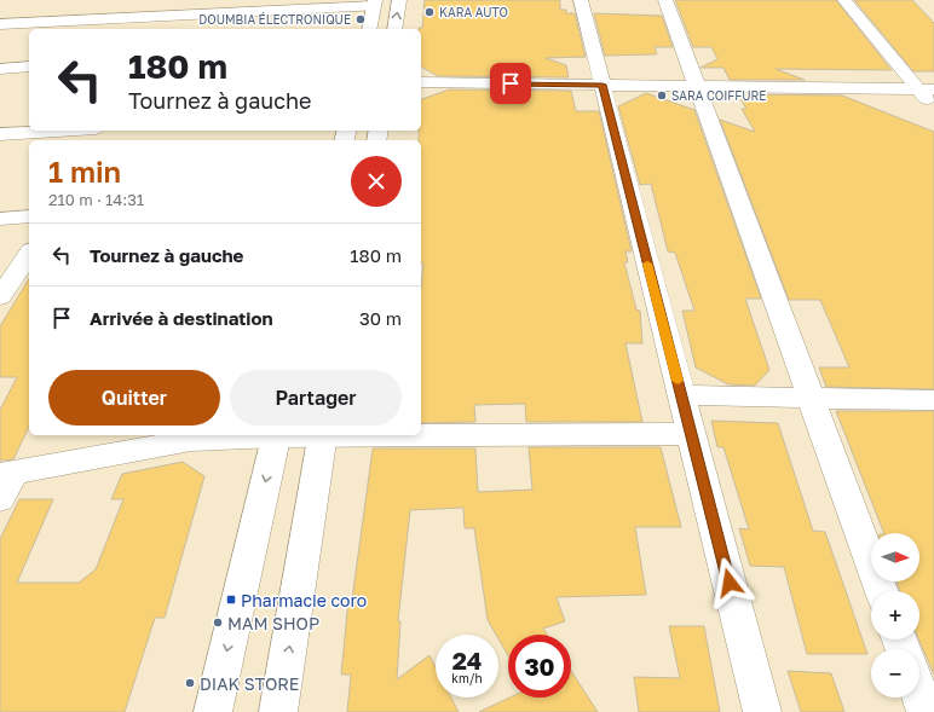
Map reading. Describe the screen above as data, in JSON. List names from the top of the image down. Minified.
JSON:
{"places":{"other":["KARA AUTO","DOUMBIA ÉLECTRONIQUE","SARA COIFFURE","MAM SHOP","DIAK STORE"],"transit":["Pharmacie coro"]},"north":"right","page":{"turn":["180 m","Tournez à gauche"],"heading":["1 min","210 m · 14:31"],"list":[{"name":"Tournez à gauche","value":"180 m"},{"name":"Arrivée à destination","value":"30 m"}],"buttons":["Quitter","Partager"],"map_buttons":["+","−"],"speed":"24 km/h","limit":"30"}}
